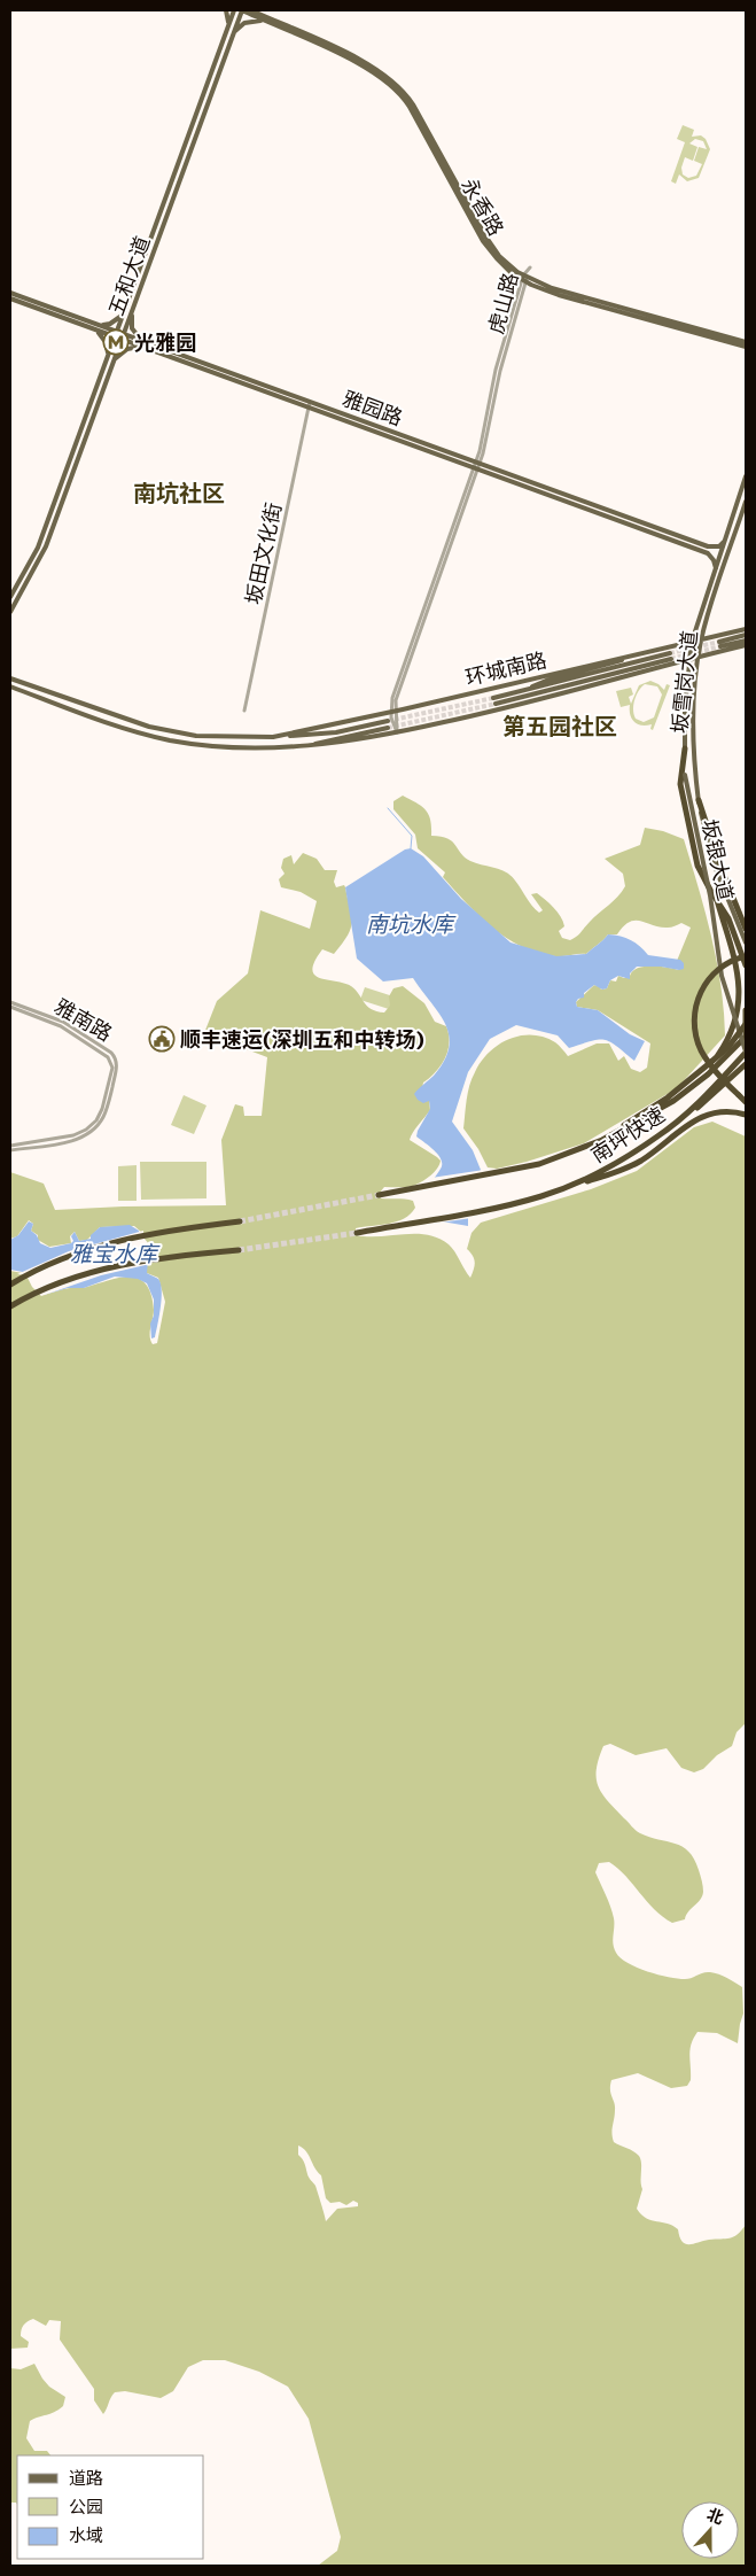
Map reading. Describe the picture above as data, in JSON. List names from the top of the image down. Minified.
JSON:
{"streets":{"highway":["南坪快速"],"main road":["永香路","五和大道","雅园路","环城南路","坂雪岗大道","坂银大道"],"street":["虎山路","坂田文化街","雅南路"]},"crossings":[["永香路","五和大道"],["永香路","虎山路"],["五和大道","雅园路"],["虎山路","雅园路"],["虎山路","环城南路"],["雅园路","坂田文化街"],["雅园路","坂雪岗大道"],["环城南路","坂雪岗大道"],["坂雪岗大道","坂银大道"],["坂银大道","南坪快速"]],"districts":["南坑社区","第五园社区"],"water":["南坑水库","雅宝水库"],"places":{"metro station":["光雅园"],"public building":["顺丰速运(深圳五和中转场)"]},"legend":["道路","公园","水域"],"north":"top"}
